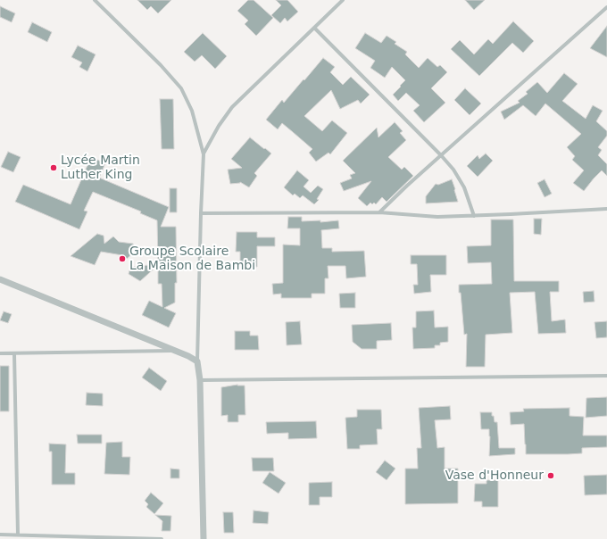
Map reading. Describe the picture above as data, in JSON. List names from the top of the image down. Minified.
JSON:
{"places":["Lycée Martin Luther King","Groupe Scolaire La Maison de Bambi","Vase d'Honneur"]}
